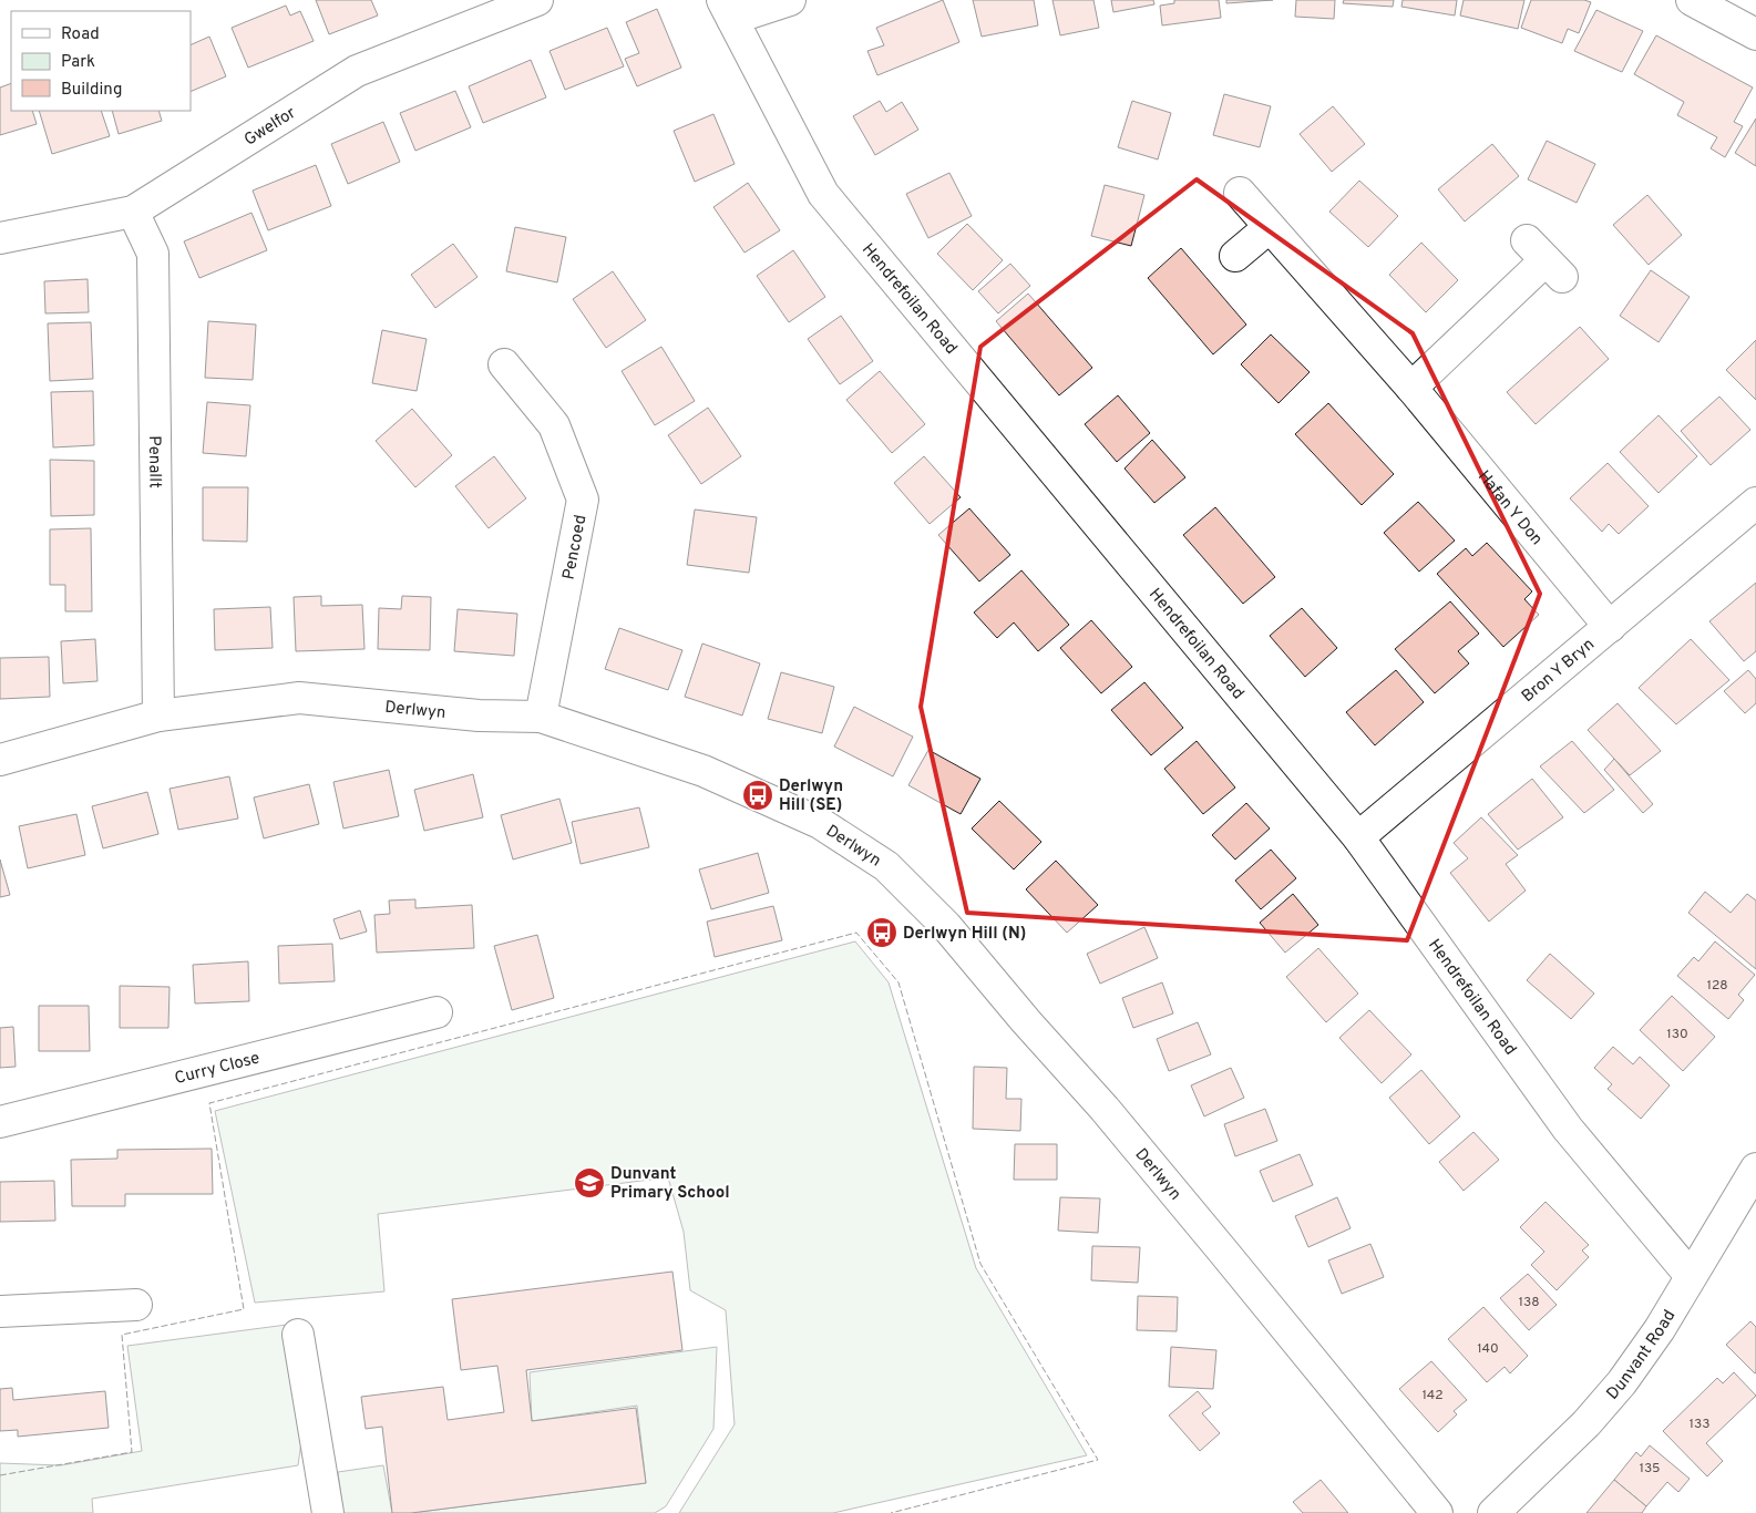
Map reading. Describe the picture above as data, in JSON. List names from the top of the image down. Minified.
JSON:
{"streets":{"street":["Gwelfor","Hendrefoilan Road","Penallt","Hafan Y Don","Pencoed","Bron Y Bryn","Derlwyn","Curry Close","Dunvant Road"]},"crossings":[["Gwelfor","Penallt"],["Hendrefoilan Road","Bron Y Bryn"],["Hendrefoilan Road","Dunvant Road"],["Penallt","Derlwyn"],["Hafan Y Don","Bron Y Bryn"],["Pencoed","Derlwyn"]],"places":{"bus stop":["Derlwyn Hill (SE)","Derlwyn Hill (N)"],"school or university":["Dunvant Primary School"]},"house_numbers":["128","130","138","140","142","133","135"],"legend":["Road","Park","Building"]}
